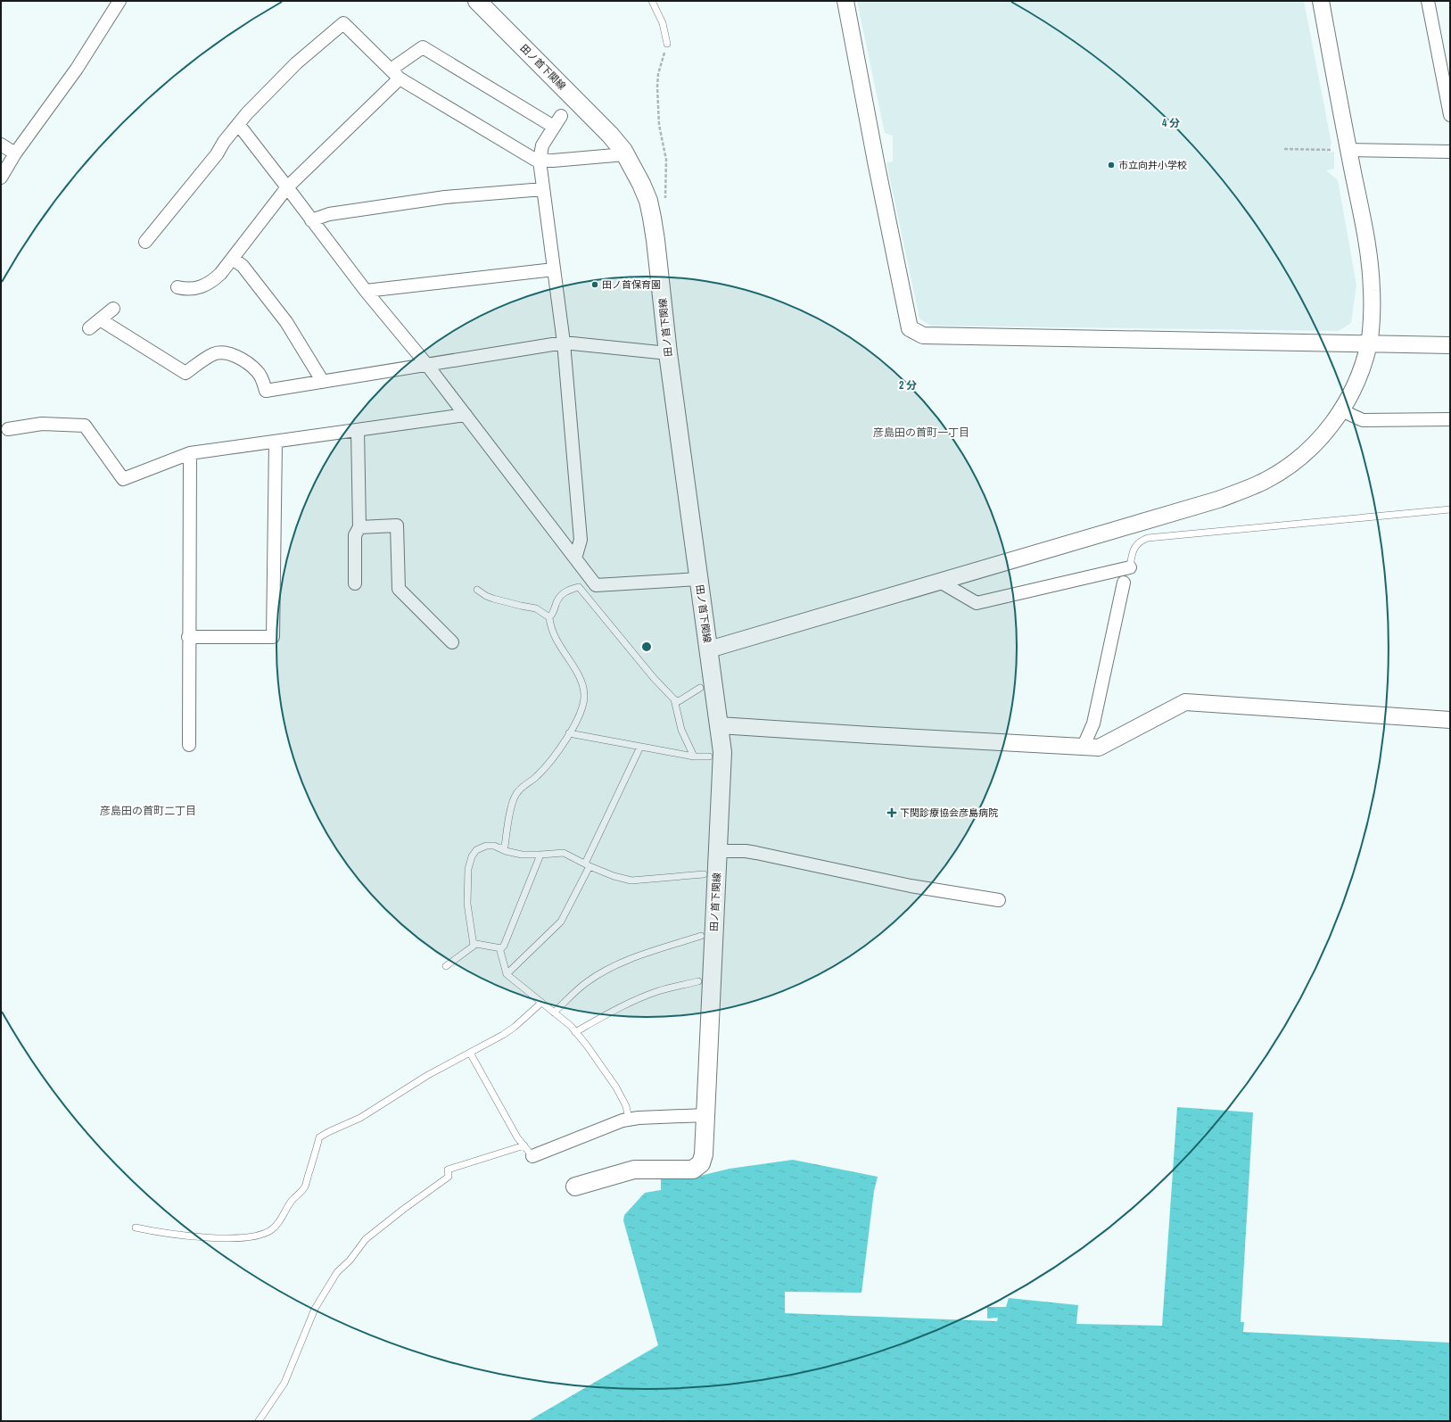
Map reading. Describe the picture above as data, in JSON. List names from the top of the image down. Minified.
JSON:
{"streets":{"main road":["田ノ首下関線"]},"districts":["彦島田の首町一丁目","彦島田の首町二丁目"],"places":{"other":["市立向井小学校","田ノ首保育園"],"health":["下関診療協会彦島病院"]},"rings":["4 分","2 分"]}
